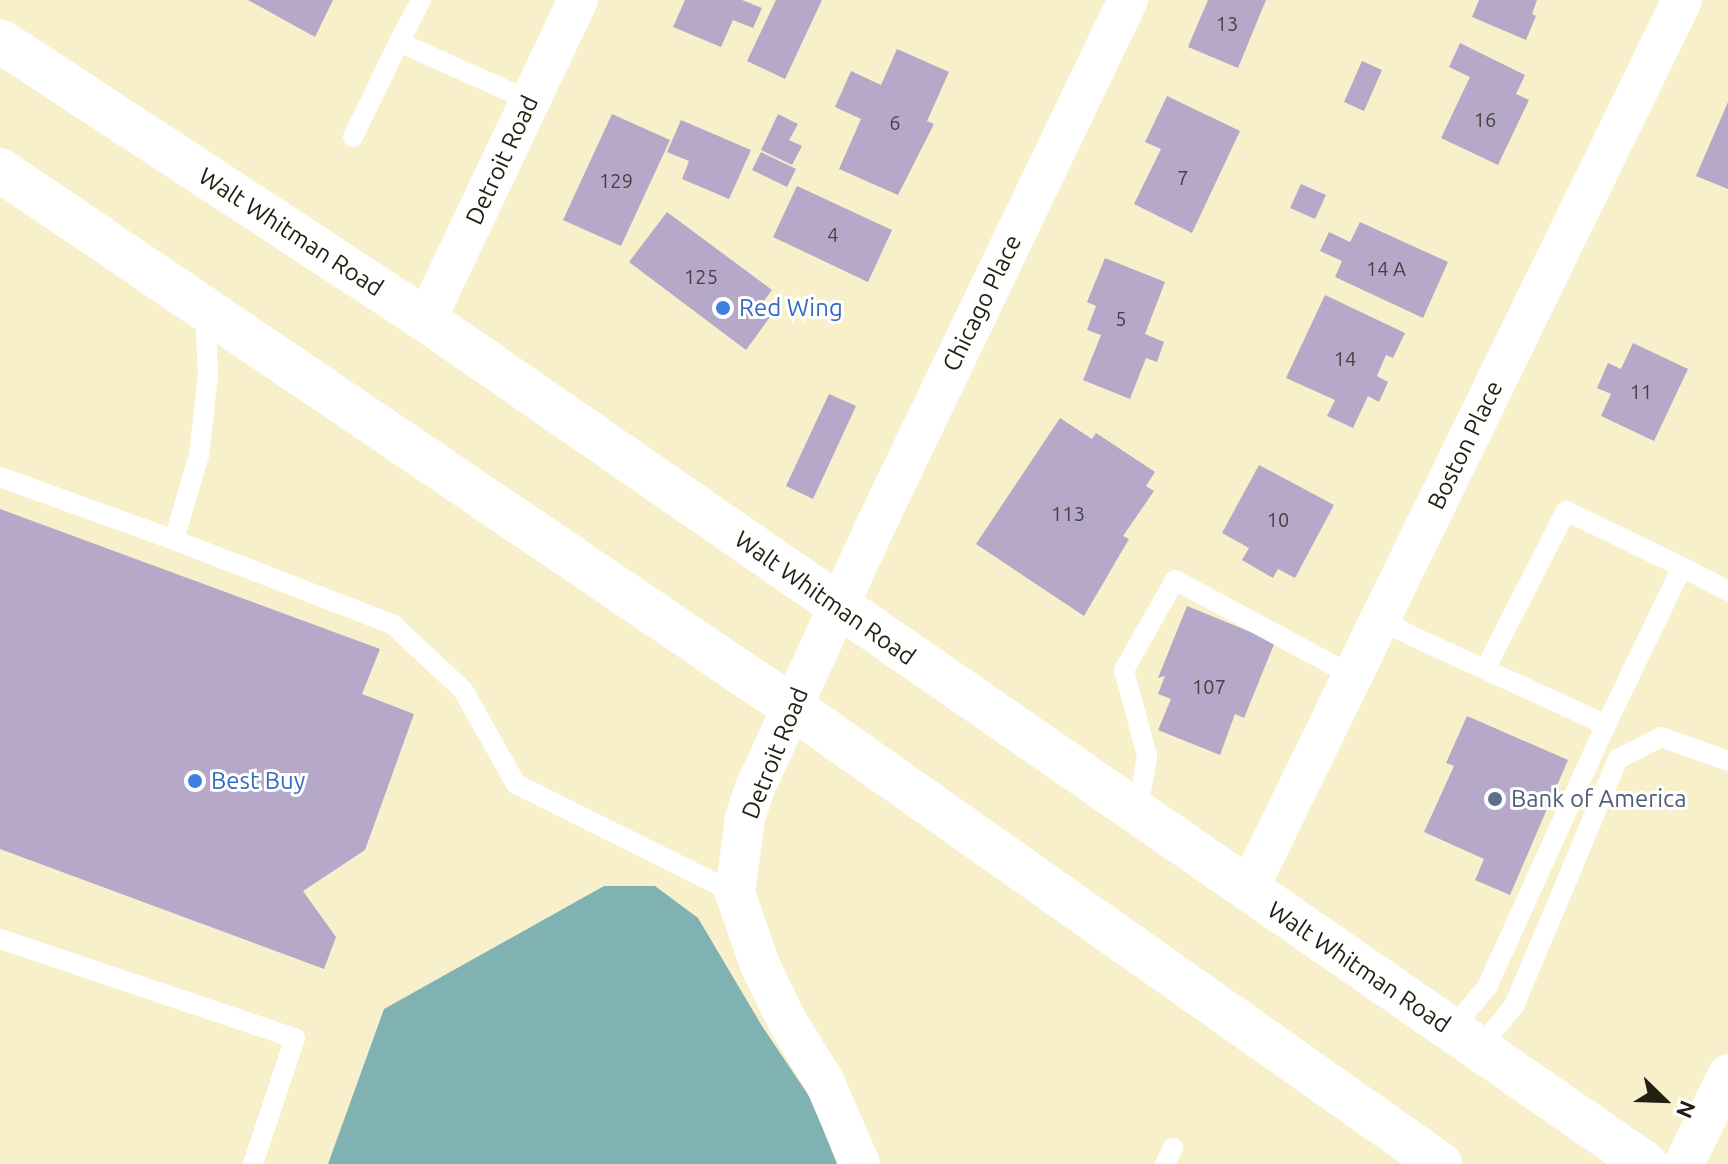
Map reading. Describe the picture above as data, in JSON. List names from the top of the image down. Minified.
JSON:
{"streets":{"main road":["Walt Whitman Road"],"street":["Detroit Road","Chicago Place","Boston Place"]},"crossings":[["Detroit Road","Walt Whitman Road"],["Detroit Road","Chicago Place"],["Walt Whitman Road","Chicago Place"],["Walt Whitman Road","Boston Place"]],"places":["Red Wing","Best Buy","Bank of America"],"house_numbers":["13","16","6","7","129","4","14 A","125","5","14","11","113","10","107"],"north":"bottom right"}
